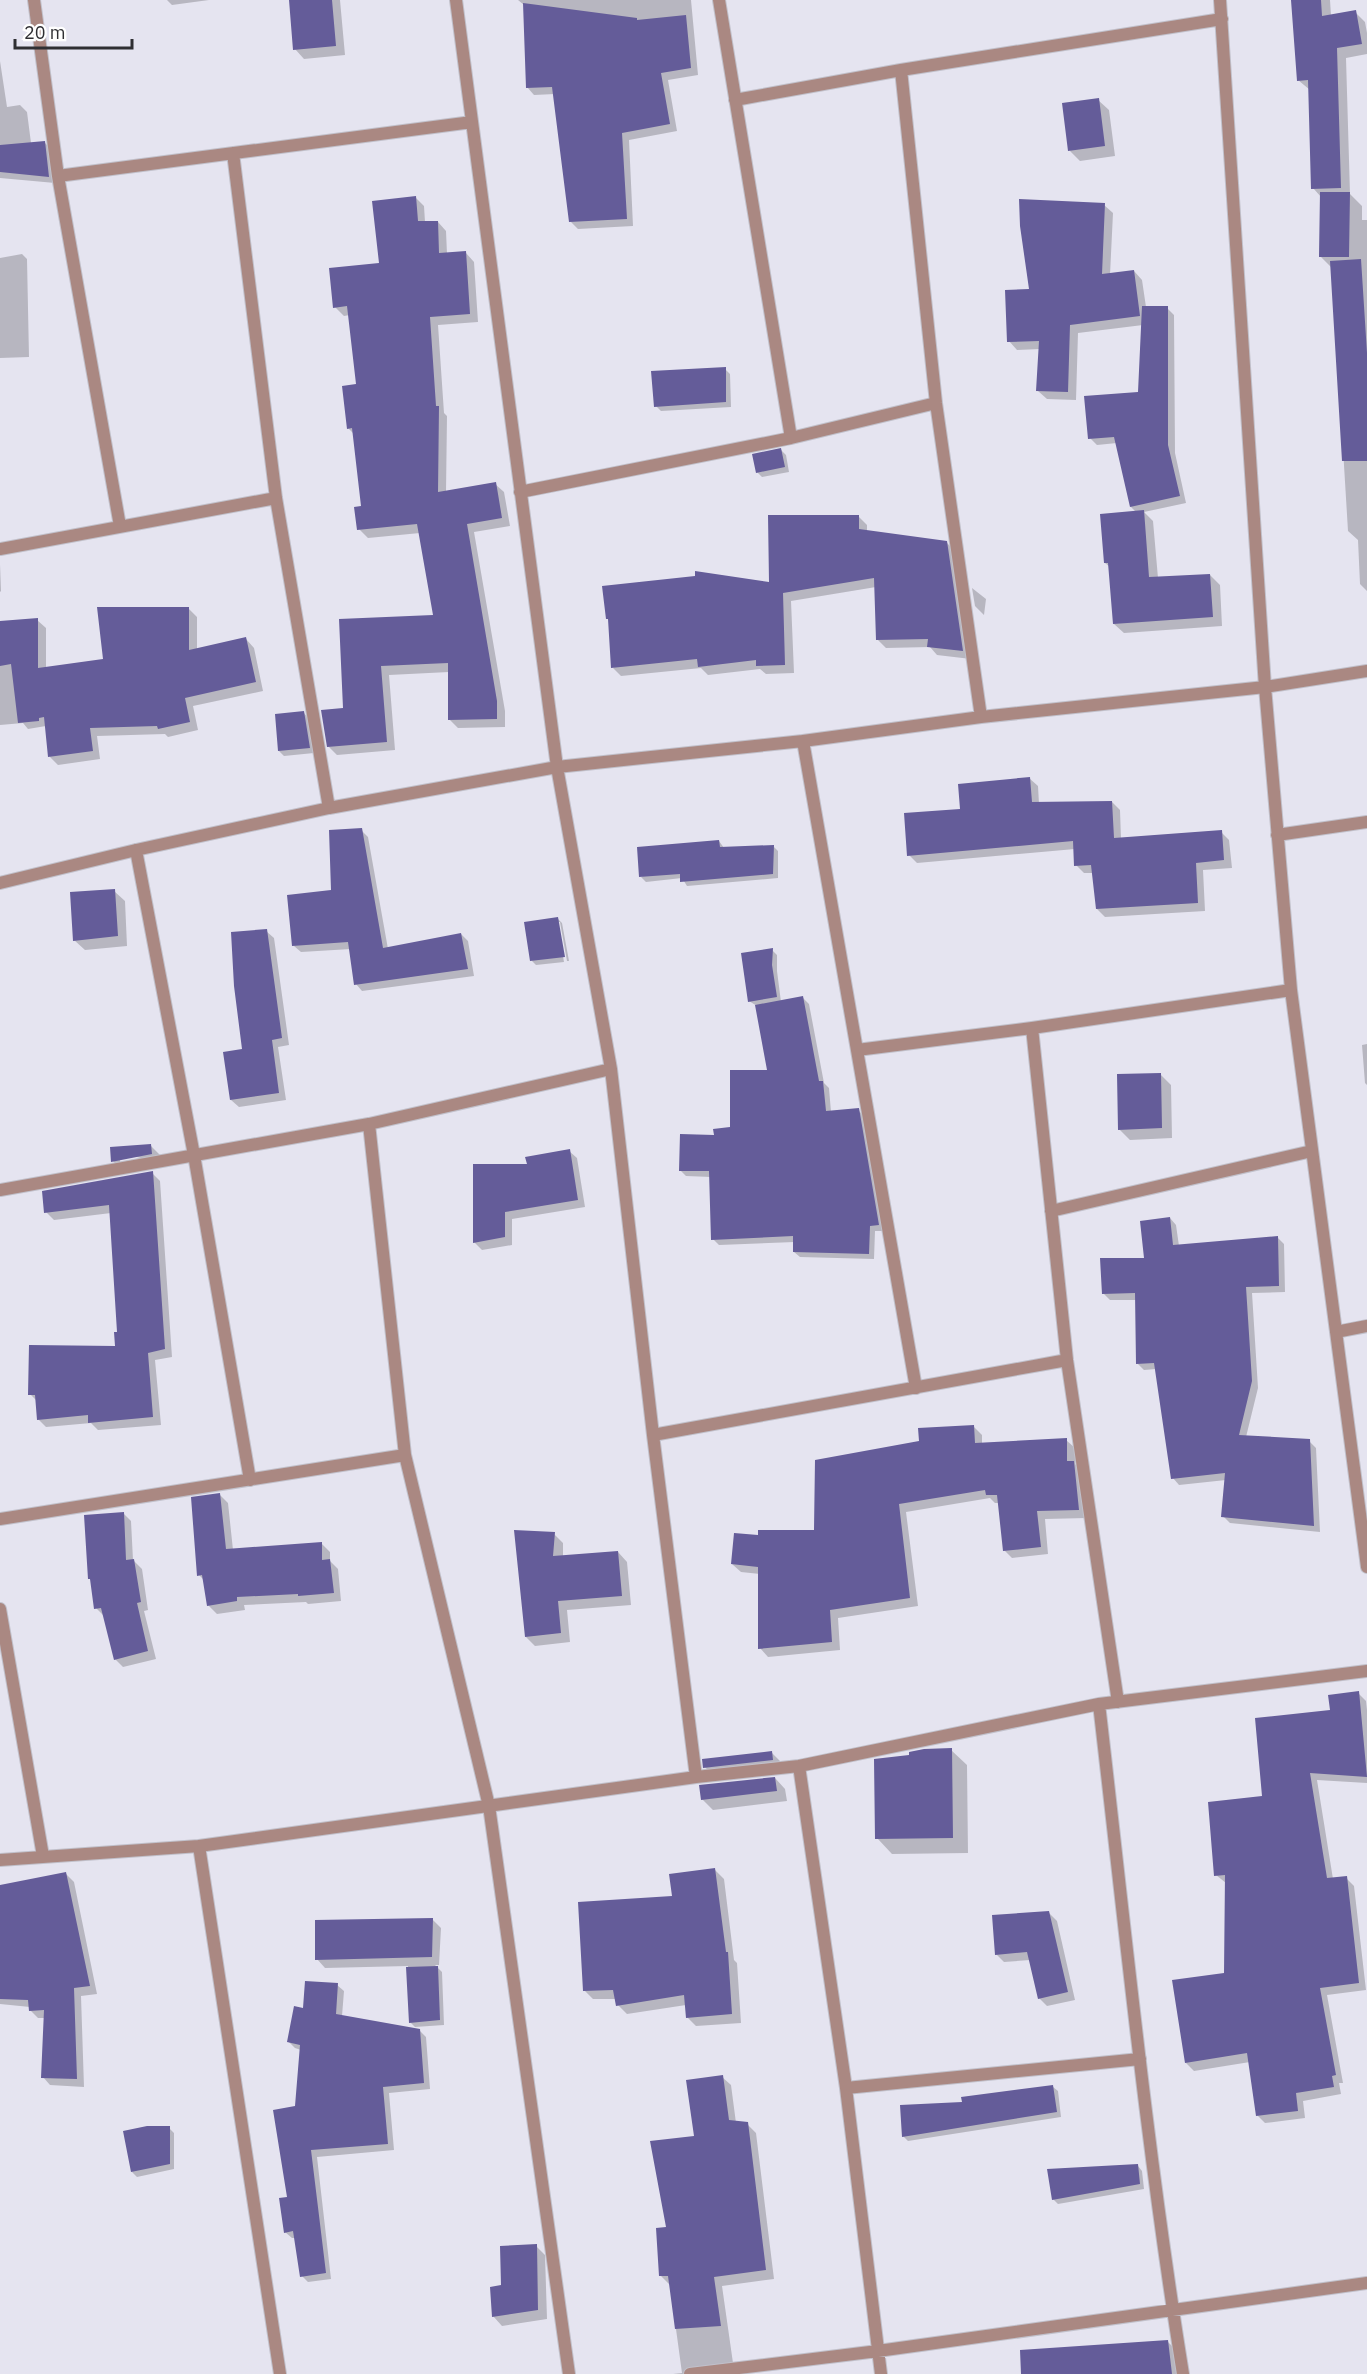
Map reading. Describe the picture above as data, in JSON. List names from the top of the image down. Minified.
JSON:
{"scale_bar":"20 m"}
